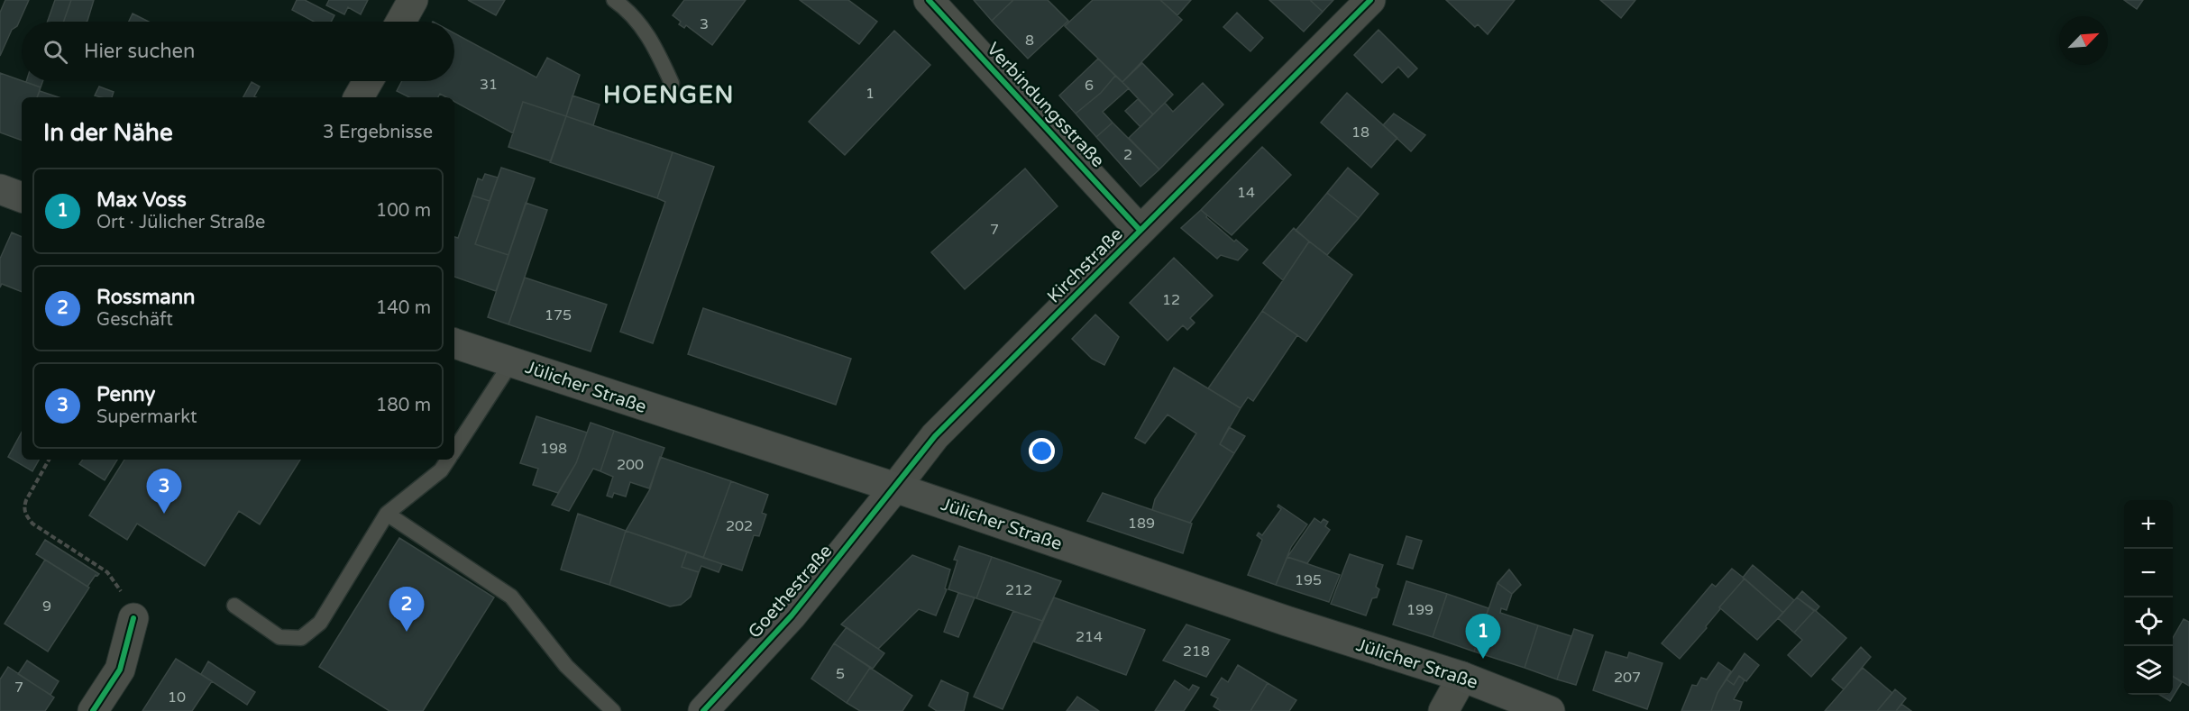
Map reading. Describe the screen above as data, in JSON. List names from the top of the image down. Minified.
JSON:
{"streets":{"main road":["Jülicher Straße","Goethestraße"],"street":["Verbindungsstraße","Kirchstraße"]},"crossings":[["Verbindungsstraße","Kirchstraße"],["Kirchstraße","Jülicher Straße"],["Kirchstraße","Goethestraße"],["Jülicher Straße","Goethestraße"]],"districts":["HOENGEN"],"house_numbers":["3","8","31","6","1","18","2","14","7","12","175","198","200","189","202","195","212","9","199","214","218","5","207","7","10"],"north":"top right","page":{"search":"Hier suchen","heading":["In der Nähe","3 Ergebnisse"],"list":[{"mark":"1","name":"Max Voss","note":"Ort · Jülicher Straße","value":"100 m"},{"mark":"2","name":"Rossmann","note":"Geschäft","value":"140 m"},{"mark":"3","name":"Penny","note":"Supermarkt","value":"180 m"}],"pins":["3","2","1"],"map_buttons":["+","−"]}}
